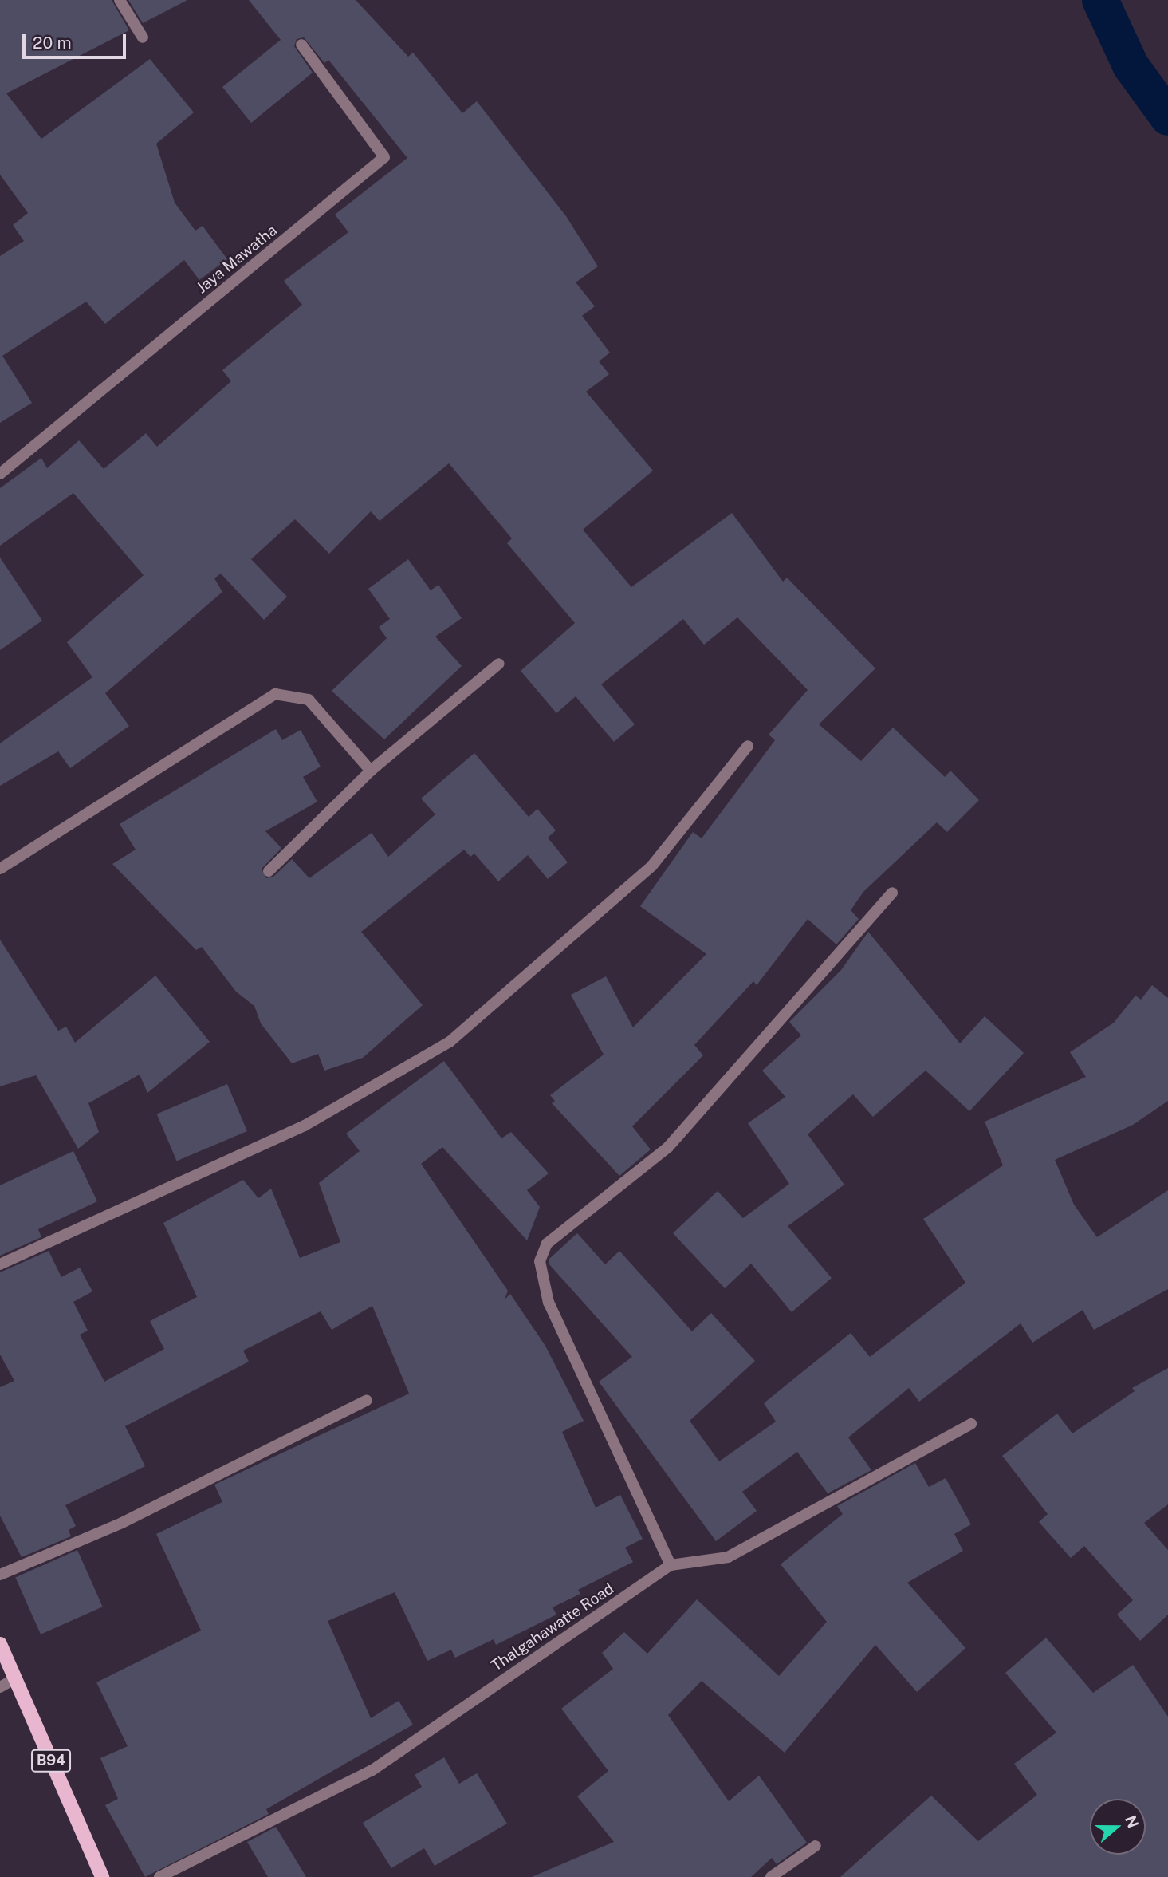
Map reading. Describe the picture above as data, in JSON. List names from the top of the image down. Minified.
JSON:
{"streets":{"main road":["B94"],"street":["Jaya Mawatha","Thalgahawatte Road"]},"scale_bar":"20 m","north":"right"}
